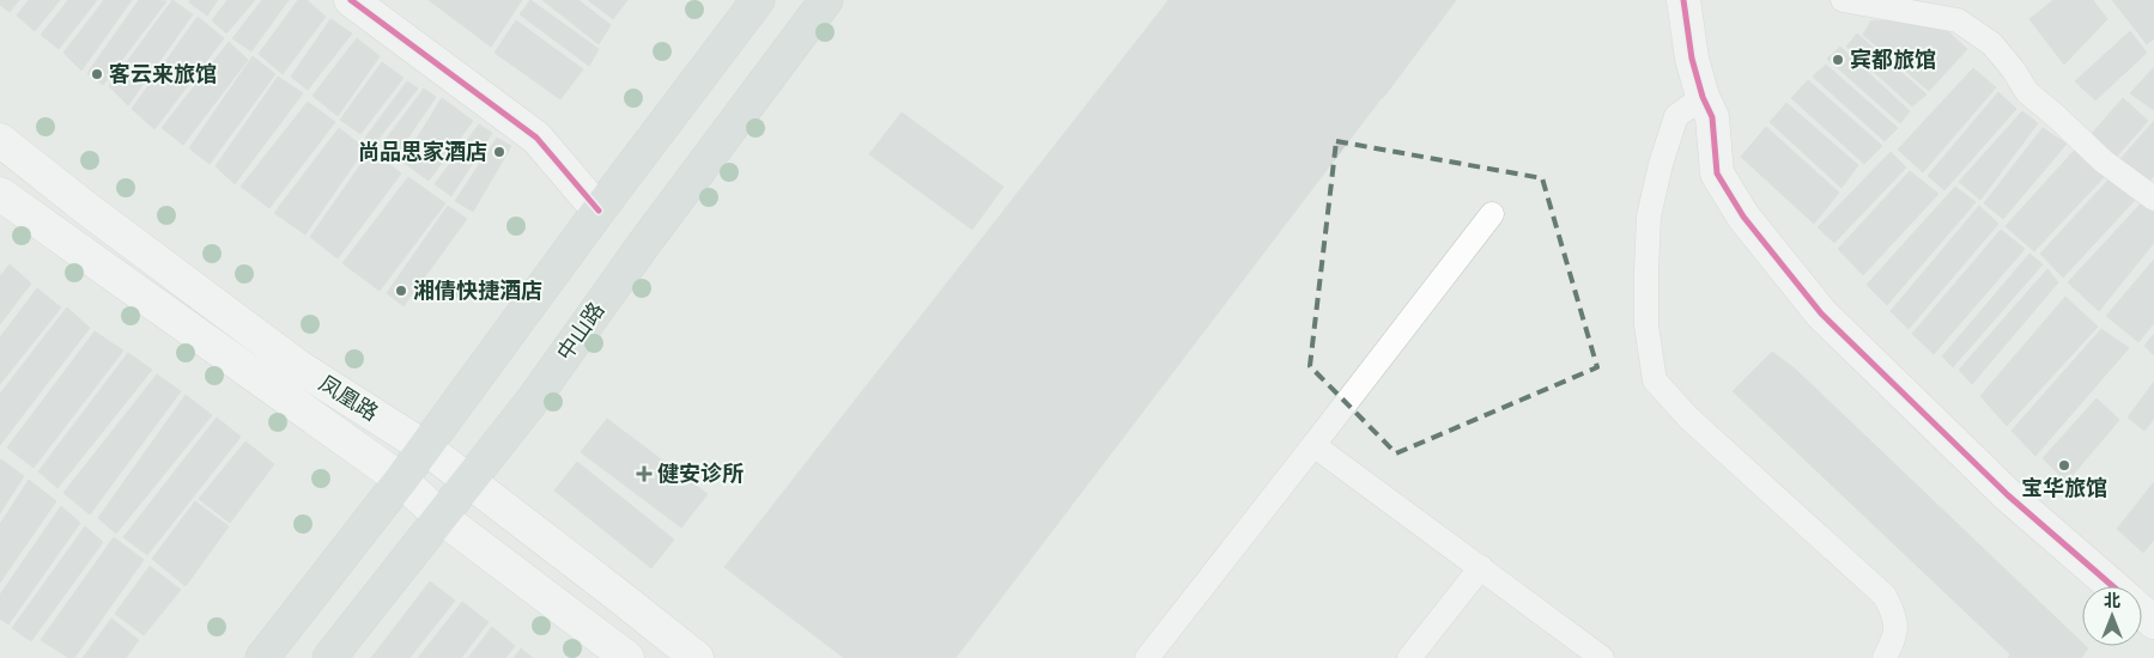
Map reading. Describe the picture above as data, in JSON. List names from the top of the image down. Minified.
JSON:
{"streets":{"main road":["中山路","凤凰路"]},"crossings":[["中山路","凤凰路"]],"places":{"other":["宾都旅馆","客云来旅馆","尚品思家酒店","湘倩快捷酒店","宝华旅馆"],"health":["健安诊所"]},"north":"top"}
